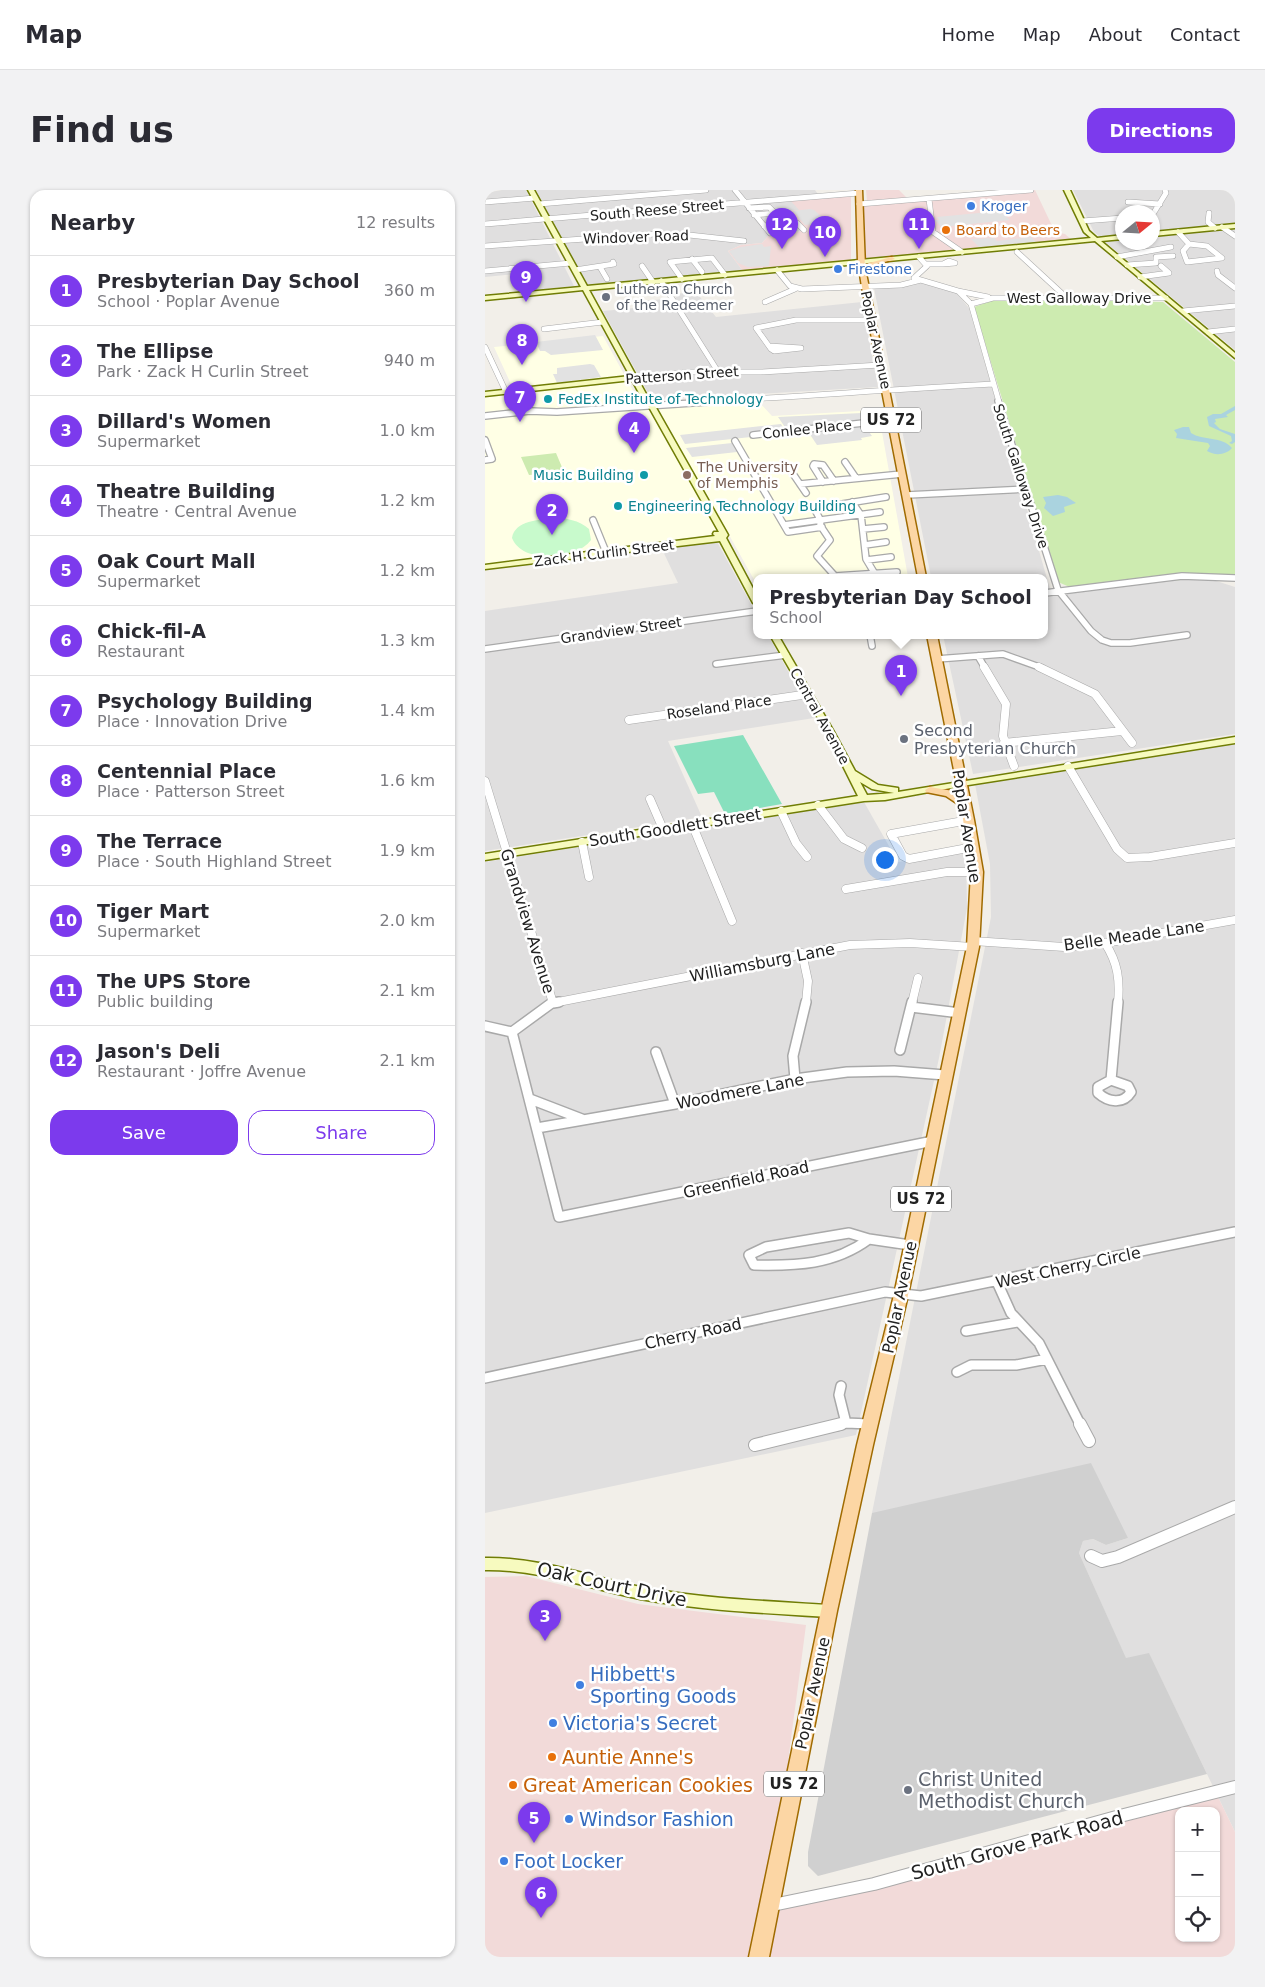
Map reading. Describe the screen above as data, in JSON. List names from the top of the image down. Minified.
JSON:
{"streets":{"main road":["Poplar Avenue","Patterson Street","US 72","Zack H Curlin Street","Central Avenue","South Goodlett Street","Oak Court Drive"],"street":["South Reese Street","Windover Road","West Galloway Drive","Conlee Place","South Galloway Drive","Grandview Street","Roseland Place","Grandview Avenue","Belle Meade Lane","Williamsburg Lane","Woodmere Lane","Greenfield Road","West Cherry Circle","Cherry Road","South Grove Park Road"]},"crossings":[["South Reese Street","Poplar Avenue"],["West Galloway Drive","South Galloway Drive"],["Poplar Avenue","Patterson Street"],["Poplar Avenue","Conlee Place"],["Poplar Avenue","South Goodlett Street"],["Poplar Avenue","Belle Meade Lane"],["Poplar Avenue","Williamsburg Lane"],["Poplar Avenue","Woodmere Lane"],["Poplar Avenue","Greenfield Road"],["Poplar Avenue","West Cherry Circle"],["Poplar Avenue","Cherry Road"],["Poplar Avenue","Oak Court Drive"],["Poplar Avenue","South Grove Park Road"],["Roseland Place","Central Avenue"],["Central Avenue","South Goodlett Street"],["South Goodlett Street","Grandview Avenue"],["Grandview Avenue","Williamsburg Lane"],["Belle Meade Lane","Williamsburg Lane"],["Woodmere Lane","Greenfield Road"],["West Cherry Circle","Cherry Road"]],"places":["Kroger","Board to Beers","Firestone","Lutheran Church of the Redeemer","FedEx Institute of Technology","Music Building","The University of Memphis","Engineering Technology Building","Second Presbyterian Church","Hibbett's Sporting Goods","Victoria's Secret","Auntie Anne's","Great American Cookies","Christ United Methodist Church","Windsor Fashion","Foot Locker"],"north":"right","page":{"header":"Map","nav":["Home","Map","About","Contact"],"buttons":["Directions",["Save","Share"]],"title":"Find us","heading":["Nearby","12 results"],"pins":["11","12","10","9","8","7","4","2","1","3","5","6"],"list":[{"mark":"1","name":"Presbyterian Day School","note":"School · Poplar Avenue","value":"360 m"},{"mark":"2","name":"The Ellipse","note":"Park · Zack H Curlin Street","value":"940 m"},{"mark":"3","name":"Dillard's Women","note":"Supermarket","value":"1.0 km"},{"mark":"4","name":"Theatre Building","note":"Theatre · Central Avenue","value":"1.2 km"},{"mark":"5","name":"Oak Court Mall","note":"Supermarket","value":"1.2 km"},{"mark":"6","name":"Chick-fil-A","note":"Restaurant","value":"1.3 km"},{"mark":"7","name":"Psychology Building","note":"Place · Innovation Drive","value":"1.4 km"},{"mark":"8","name":"Centennial Place","note":"Place · Patterson Street","value":"1.6 km"},{"mark":"9","name":"The Terrace","note":"Place · South Highland Street","value":"1.9 km"},{"mark":"10","name":"Tiger Mart","note":"Supermarket","value":"2.0 km"},{"mark":"11","name":"The UPS Store","note":"Public building","value":"2.1 km"},{"mark":"12","name":"Jason's Deli","note":"Restaurant · Joffre Avenue","value":"2.1 km"}],"popup":["Presbyterian Day School","School"],"map_buttons":["+","−"]}}
